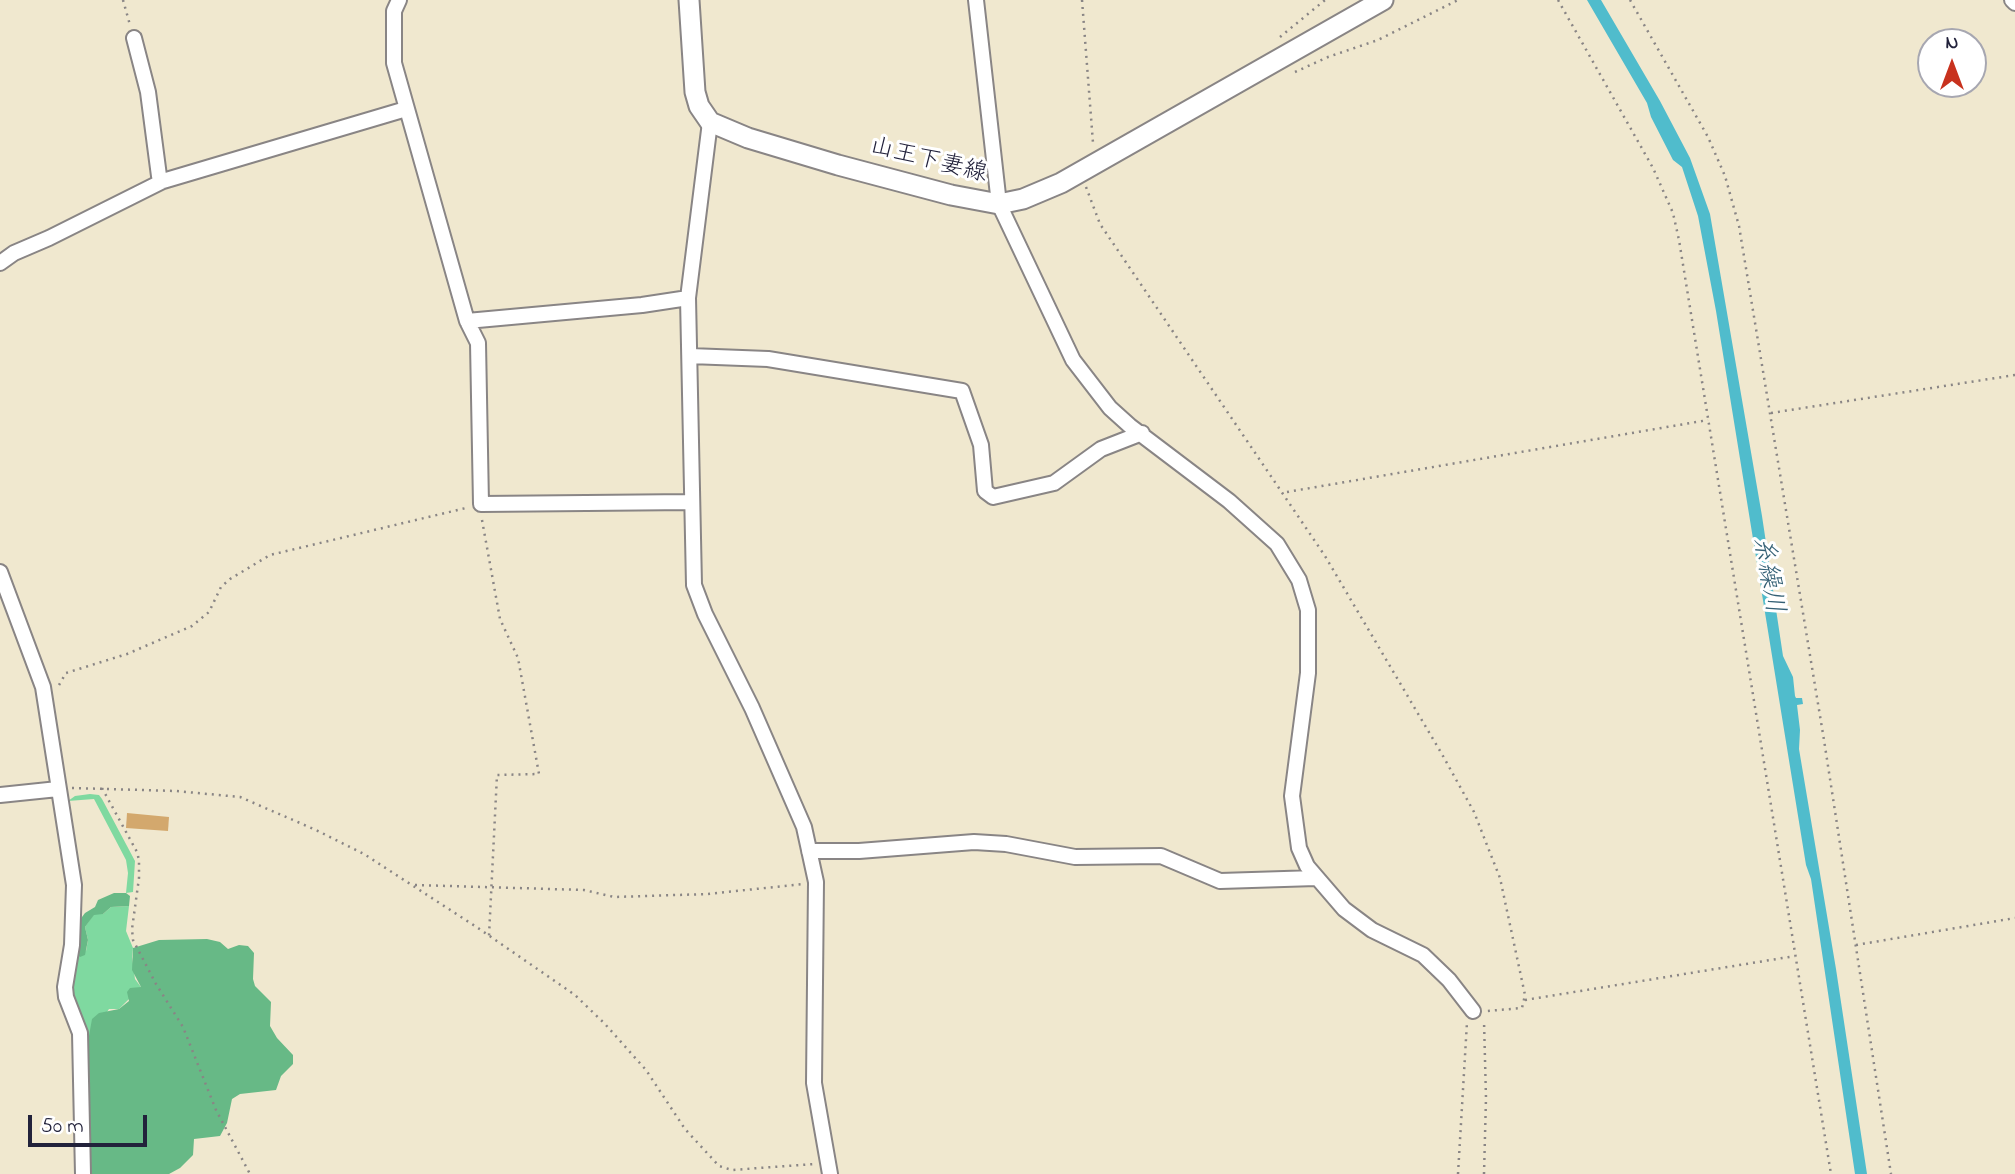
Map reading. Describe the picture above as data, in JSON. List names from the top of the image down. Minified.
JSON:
{"streets":{"main road":["山王下妻線"]},"water":["糸繰川"],"scale_bar":"50 m","north":"top"}
